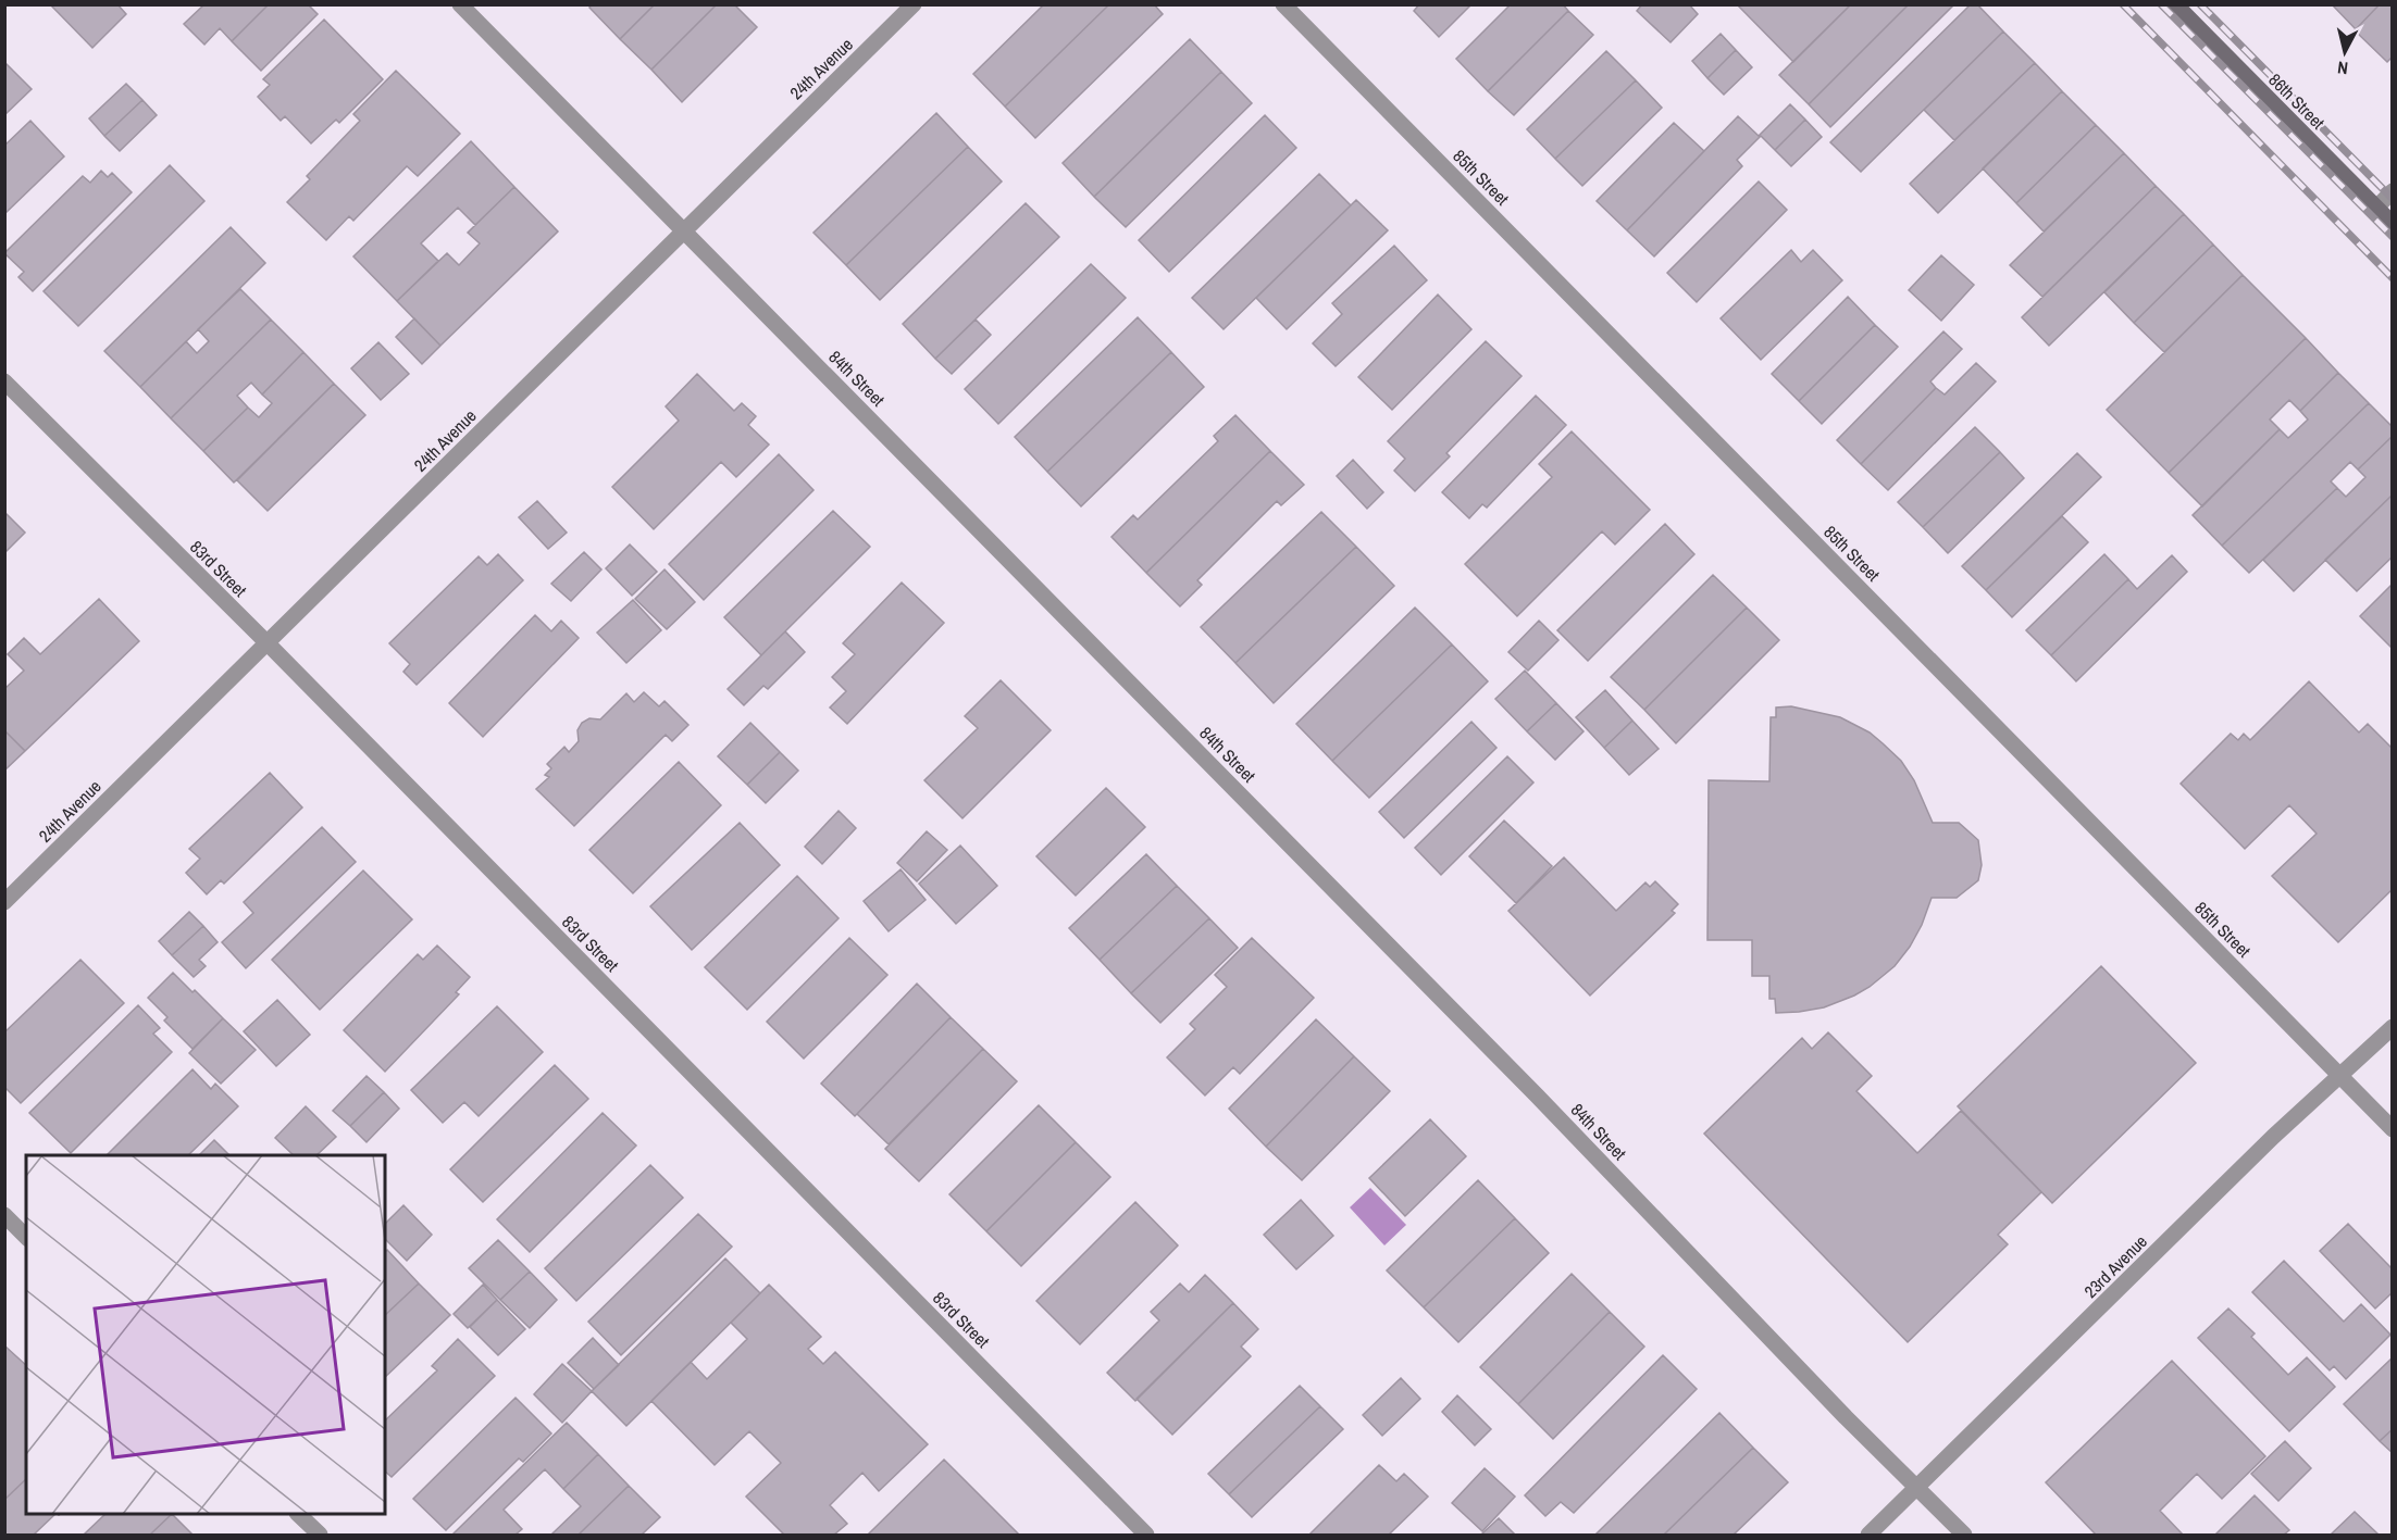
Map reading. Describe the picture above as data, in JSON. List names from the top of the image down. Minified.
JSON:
{"streets":{"main road":["86th Street"],"street":["24th Avenue","85th Street","84th Street","83rd Street","23rd Avenue"]},"crossings":[["24th Avenue","84th Street"],["24th Avenue","83rd Street"],["85th Street","23rd Avenue"],["84th Street","23rd Avenue"]],"north":"bottom"}
